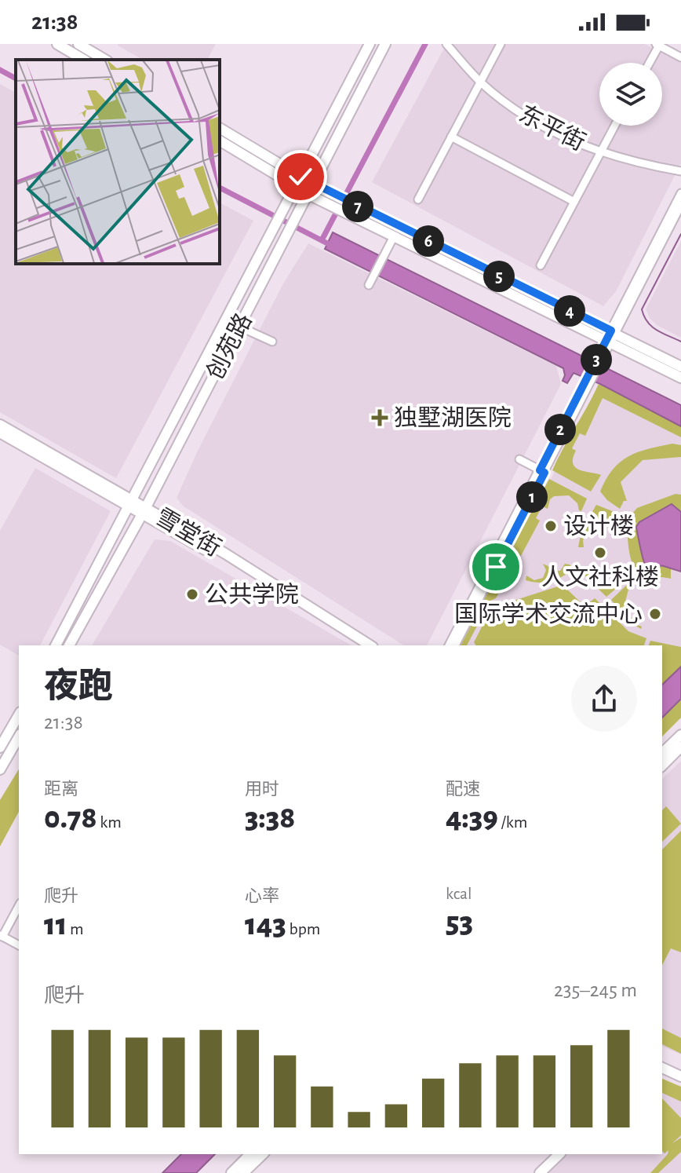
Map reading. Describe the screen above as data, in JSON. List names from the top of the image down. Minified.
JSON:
{"streets":{"main road":["创苑路","雪堂街"],"street":["东平街"]},"crossings":[["创苑路","雪堂街"]],"places":{"health":["独墅湖医院"],"other":["设计楼","人文社科楼","公共学院","国际学术交流中心"]},"page":{"status":"21:38","pins":["7","6","5","4","3","2","1"],"heading":["夜跑","21:38"],"stats":[["距离","0.78 km"],["用时","3:38"],["配速","4:39 /km"],["爬升","11 m"],["心率","143 bpm"],["kcal","53"]],"chart":["爬升","235–245 m"]}}
